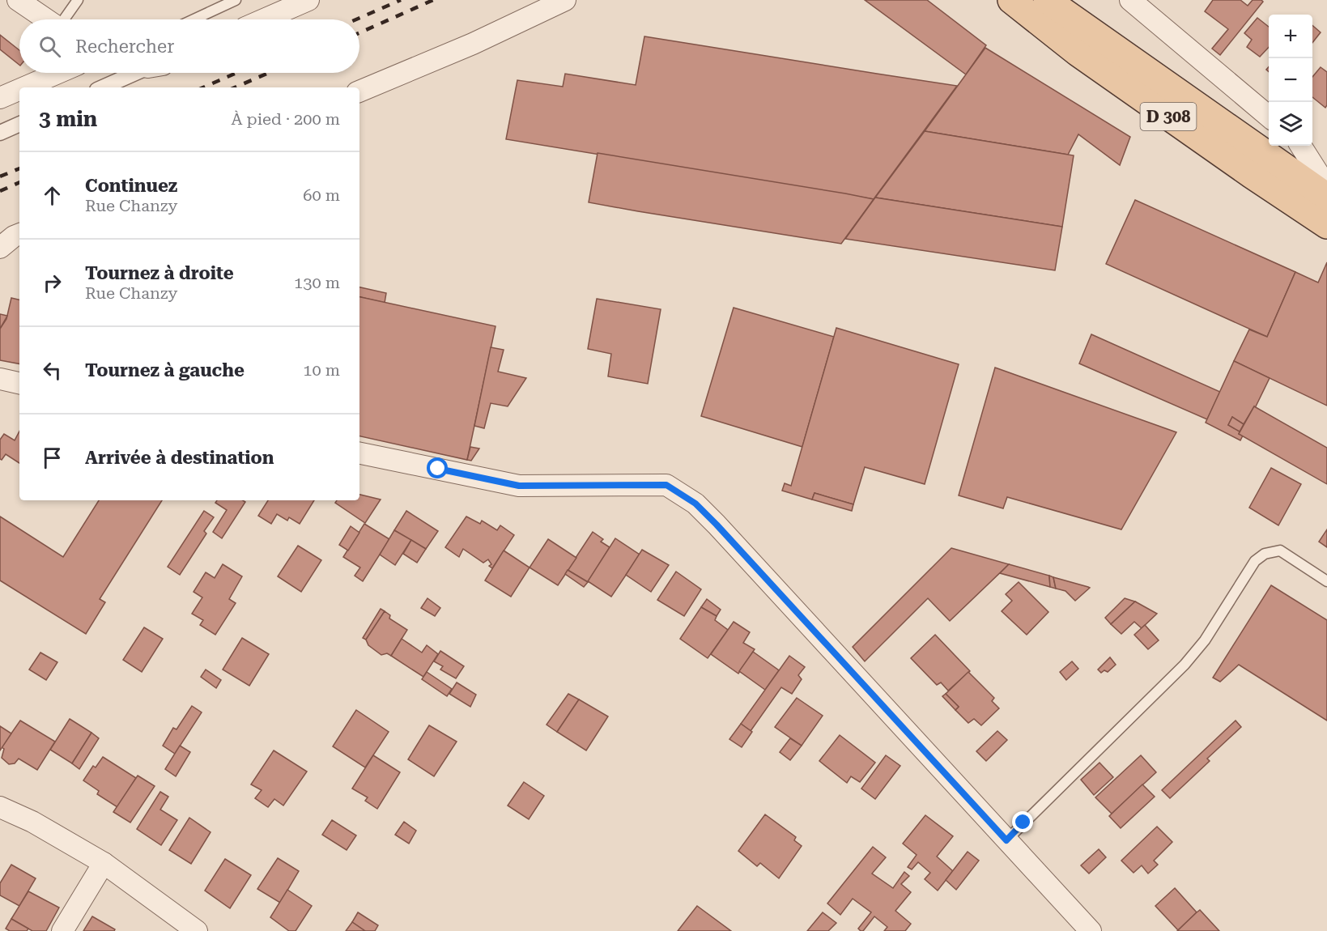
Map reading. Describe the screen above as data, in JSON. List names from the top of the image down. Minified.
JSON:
{"streets":{"main road":["D 308"]},"page":{"map_buttons":["+","−"],"search":"Rechercher","heading":["3 min","À pied · 200 m"],"list":[["Continuez","Rue Chanzy","60 m"],["Tournez à droite","Rue Chanzy","130 m"],["Tournez à gauche","10 m"],"Arrivée à destination"]}}
